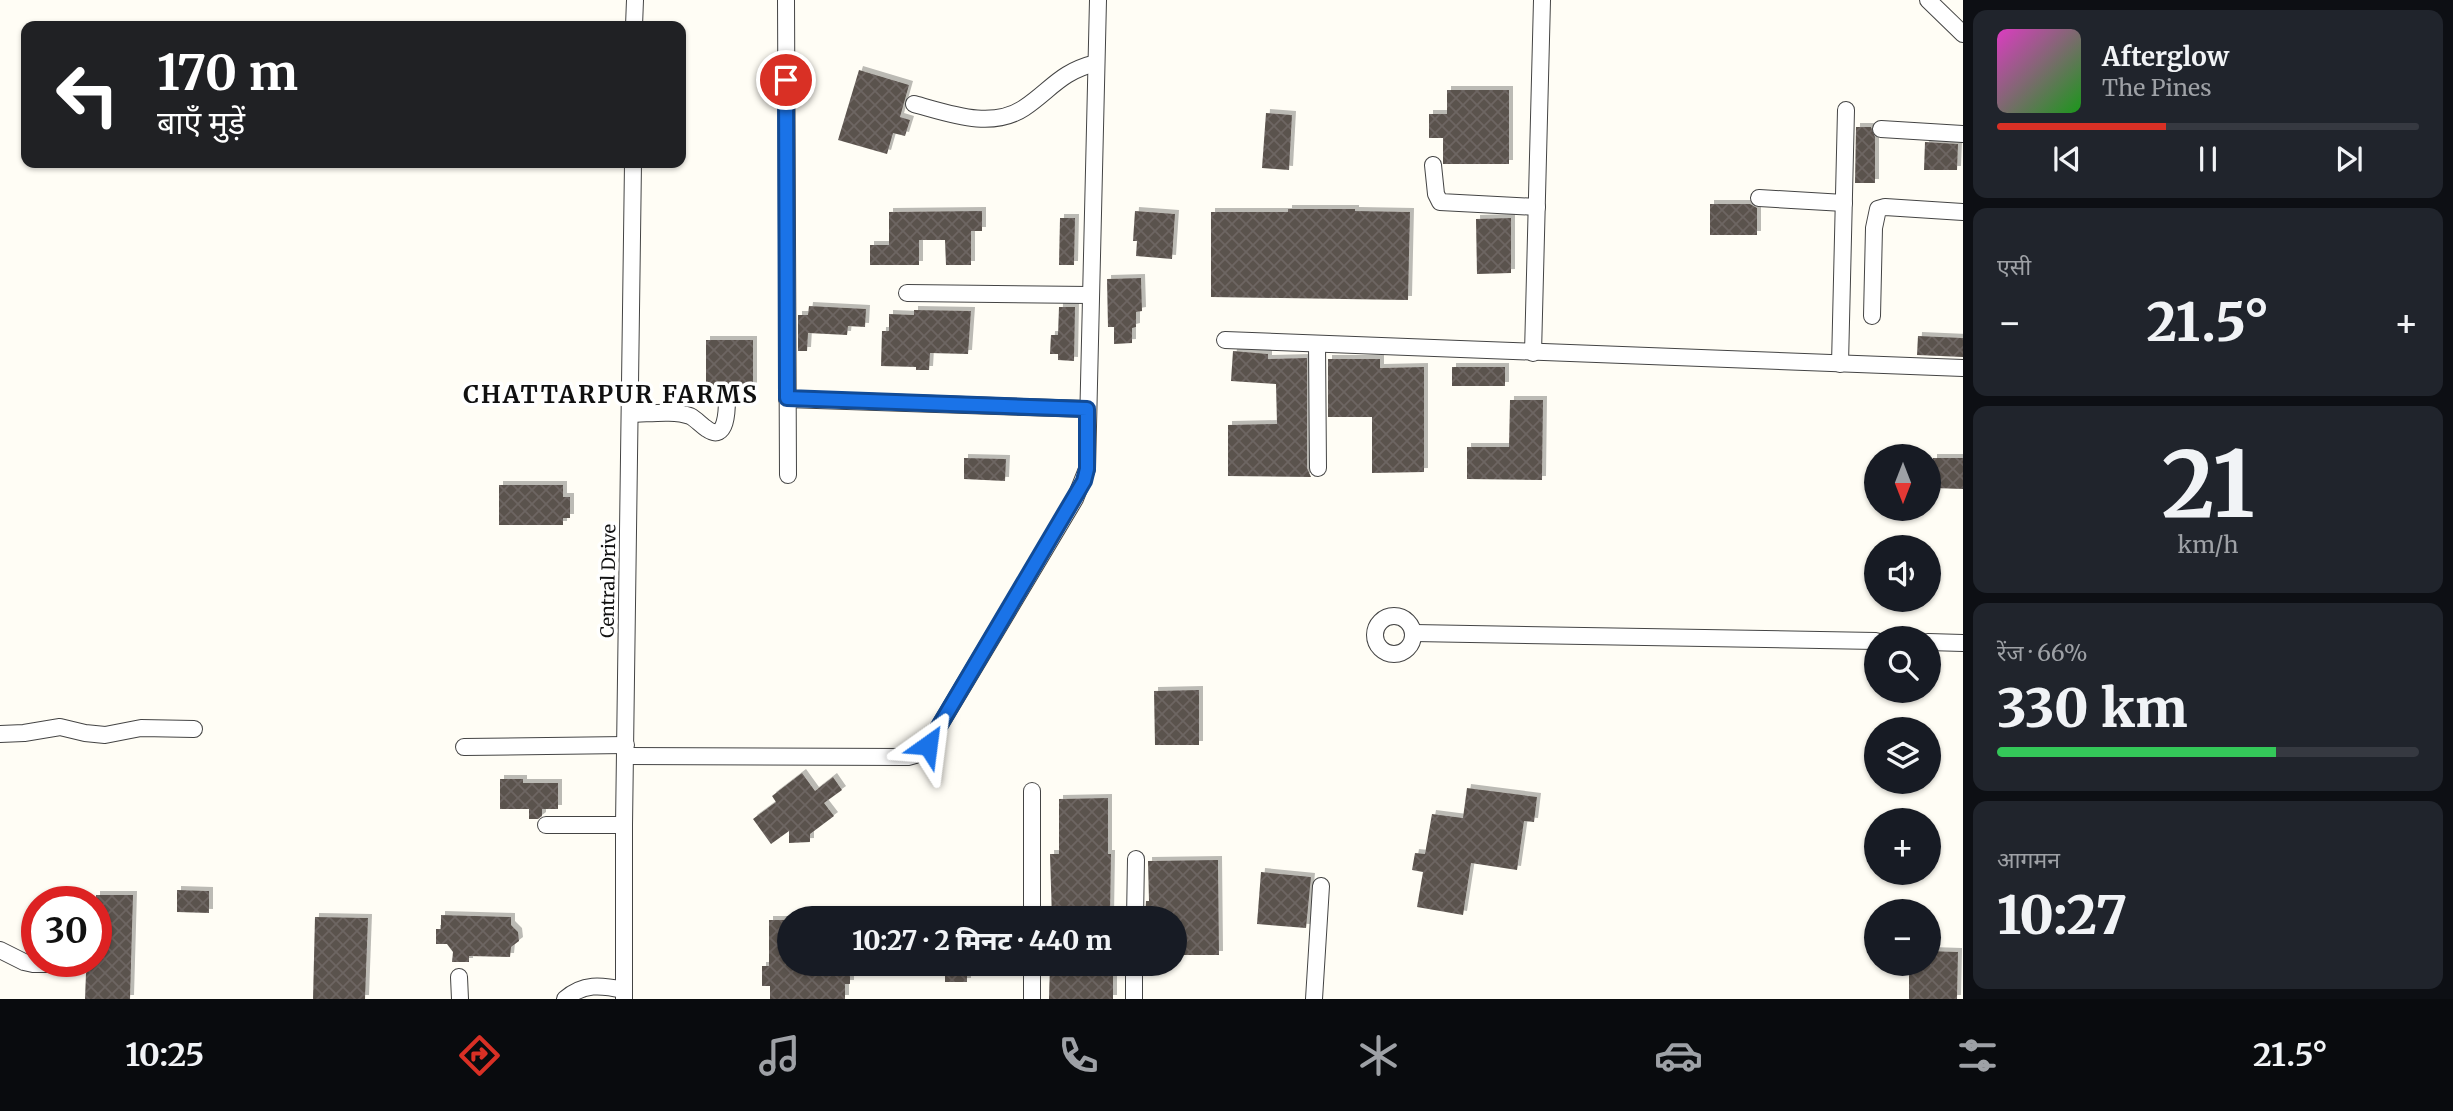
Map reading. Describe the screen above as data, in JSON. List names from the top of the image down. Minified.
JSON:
{"streets":{"street":["Central Drive"]},"districts":["CHATTARPUR FARMS"],"north":"bottom","page":{"turn":["170 m","बाएँ मुड़ें"],"song":["Afterglow","The Pines"],"tile":["एसी",["21","km/h"],["रेंज · 66%","330 km"],["आगमन","10:27"]],"heat":["−","21.5°","+"],"map_buttons":["+","−"],"limit":"30","trip":"10:27 · 2 मिनट · 440 m","tabs":["10:25","21.5°"]}}
